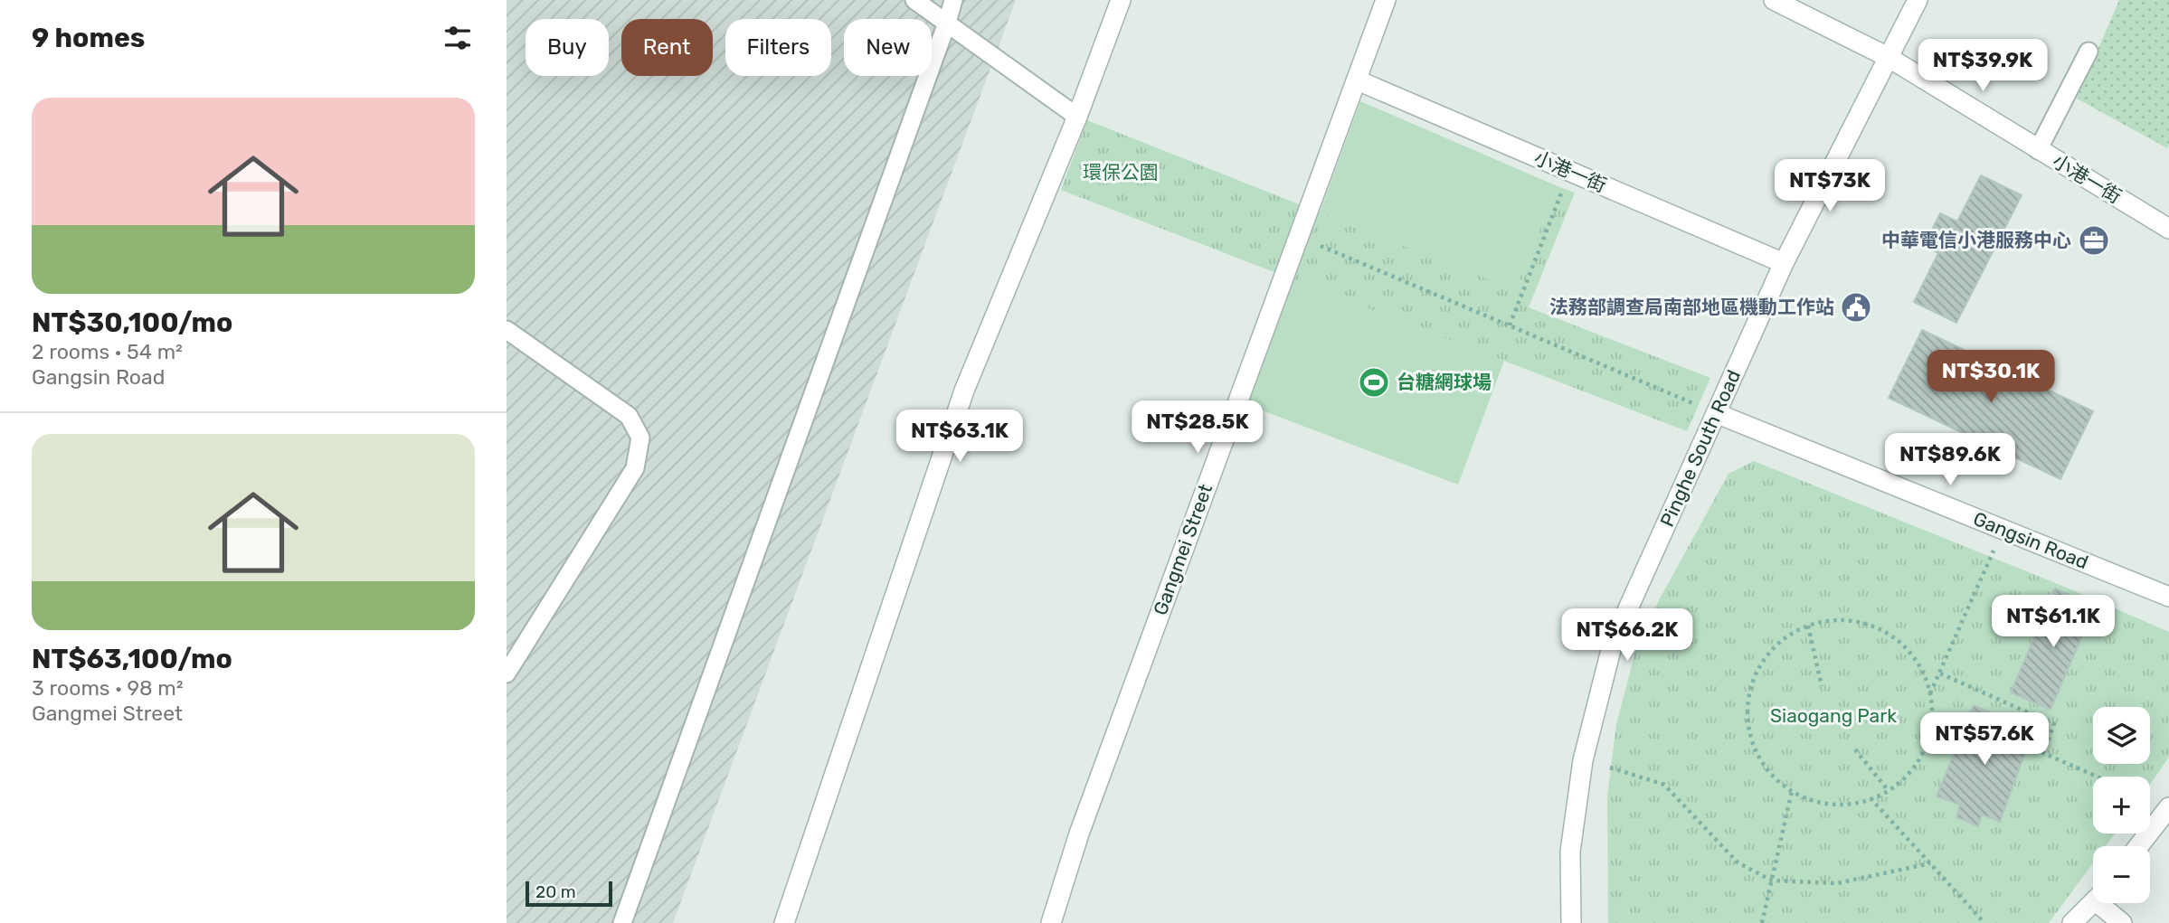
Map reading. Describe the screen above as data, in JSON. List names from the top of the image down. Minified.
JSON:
{"streets":{"street":["小港一街","Pinghe South Road","Gangsin Road","Gangmei Street"]},"crossings":[["小港一街","Pinghe South Road"],["小港一街","Gangmei Street"],["Pinghe South Road","Gangsin Road"]],"parks":["環保公園","Siaogang Park"],"places":{"office":["中華電信小港服務中心"],"public building":["法務部調查局南部地區機動工作站"],"sports":["台糖網球場"]},"scale_bar":"20 m","page":{"heading":"9 homes","chip":["Buy","Rent","Filters","New"],"price":["NT$39.9K","NT$73K","NT$30.1K","NT$28.5K","NT$63.1K","NT$89.6K","NT$61.1K","NT$66.2K","NT$57.6K"],"list":[{"name":"NT$30,100/mo","note":"2 rooms · 54 m² · Gangsin Road"},{"name":"NT$63,100/mo","note":"3 rooms · 98 m² · Gangmei Street"}],"map_buttons":["+","−"],"scale":"20 m"}}
